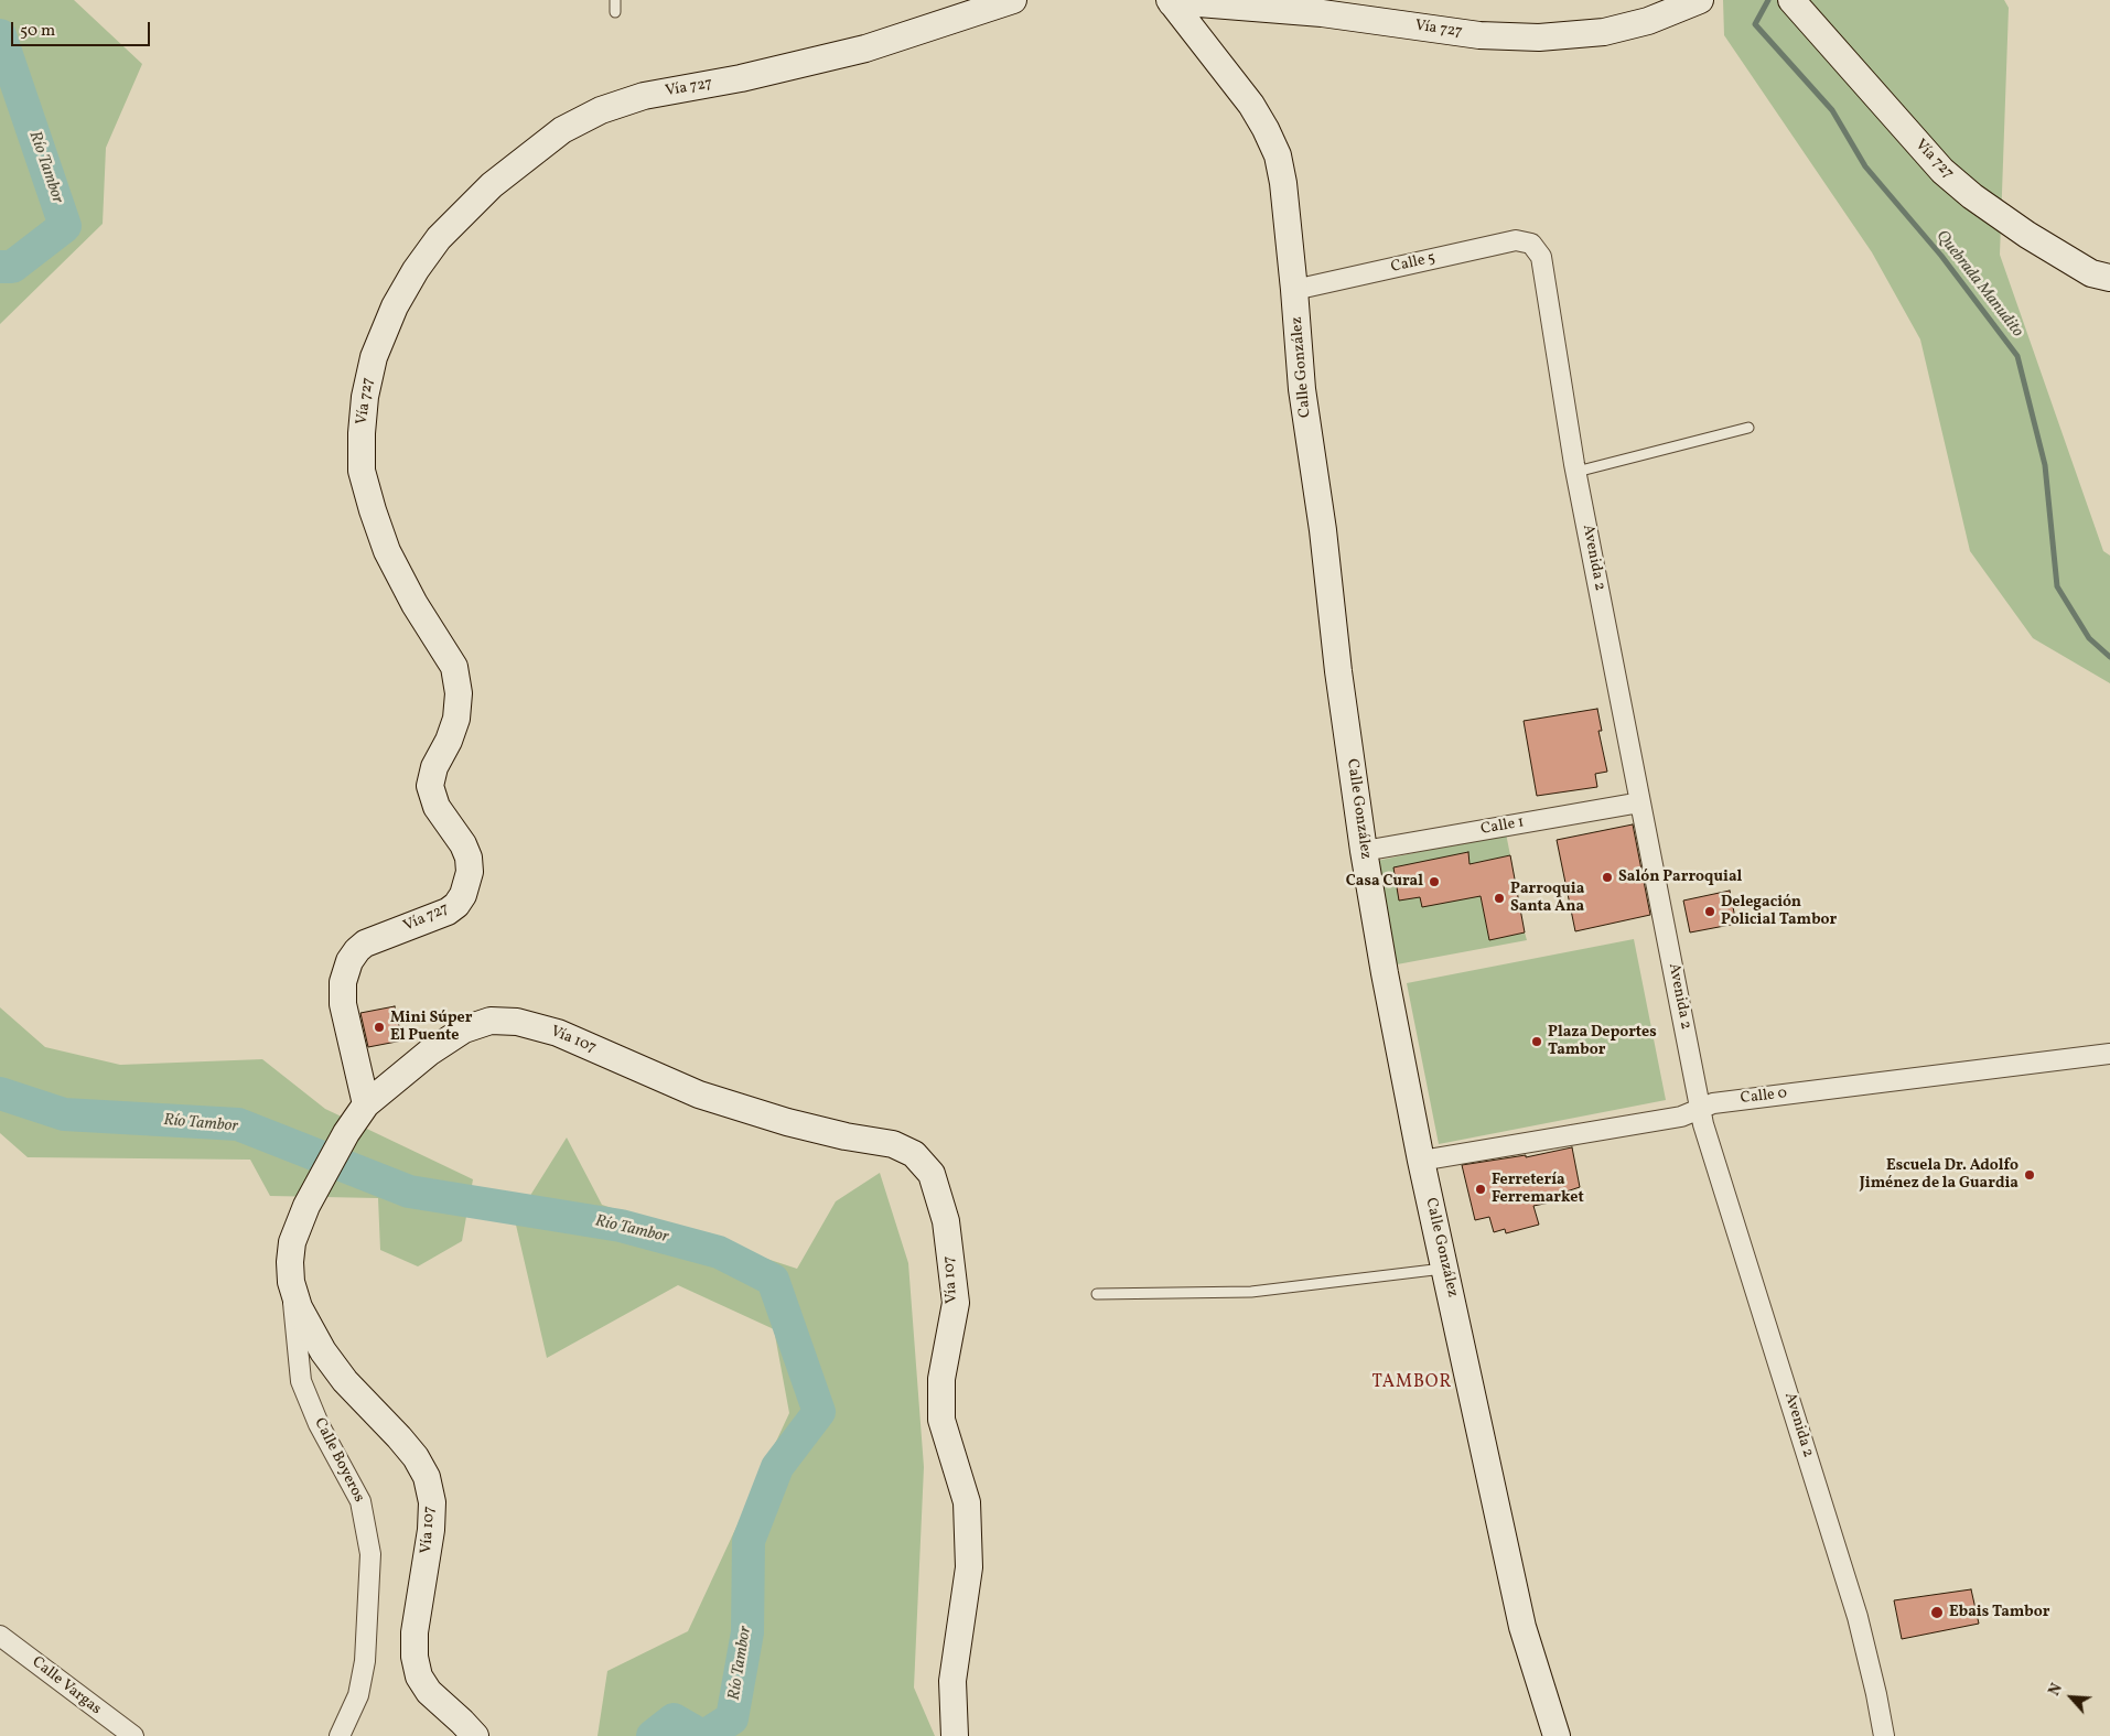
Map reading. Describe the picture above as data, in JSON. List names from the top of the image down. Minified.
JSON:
{"streets":{"street":["Vía 727","Calle 5","Calle González","Avenida 2","Calle 1","Vía 107","Calle 0","Calle Boyeros","Calle Vargas"]},"crossings":[["Vía 727","Calle González"],["Vía 727","Vía 107"],["Calle 5","Calle González"],["Calle 5","Avenida 2"],["Calle González","Calle 1"],["Calle González","Calle 0"],["Avenida 2","Calle 1"],["Avenida 2","Calle 0"],["Vía 107","Calle Boyeros"]],"districts":["TAMBOR"],"water":["Río Tambor","Quebrada Manudito"],"places":["Salón Parroquial","Casa Cural","Parroquia Santa Ana","Delegación Policial Tambor","Mini Súper El Puente","Plaza Deportes Tambor","Escuela Dr. Adolfo Jiménez de la Guardia","Ferretería Ferremarket","Ebais Tambor"],"scale_bar":"50 m","north":"top left"}
